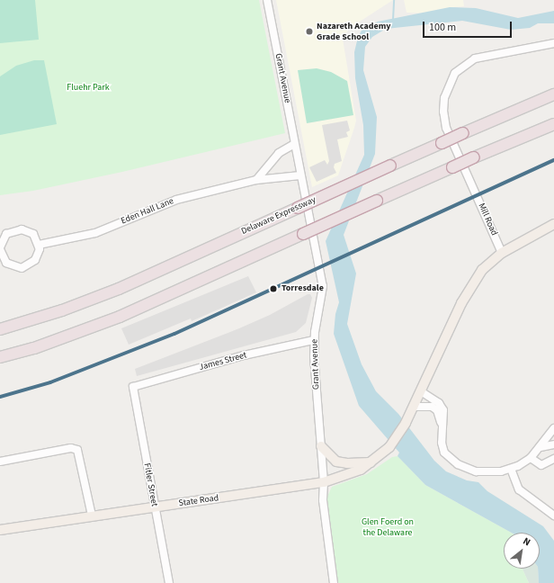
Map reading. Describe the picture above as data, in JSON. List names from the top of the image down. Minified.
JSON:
{"streets":{"highway":["Delaware Expressway"],"main road":["State Road"],"street":["Grant Avenue","Eden Hall Lane","Mill Road","James Street","Fitler Street"]},"crossings":[["Grant Avenue","Eden Hall Lane"],["Grant Avenue","James Street"],["Grant Avenue","State Road"],["James Street","Fitler Street"],["Fitler Street","State Road"]],"parks":["Fluehr Park","Glen Foerd on the Delaware"],"places":["Nazareth Academy Grade School","Torresdale"],"scale_bar":"100 m","north":"top right"}
